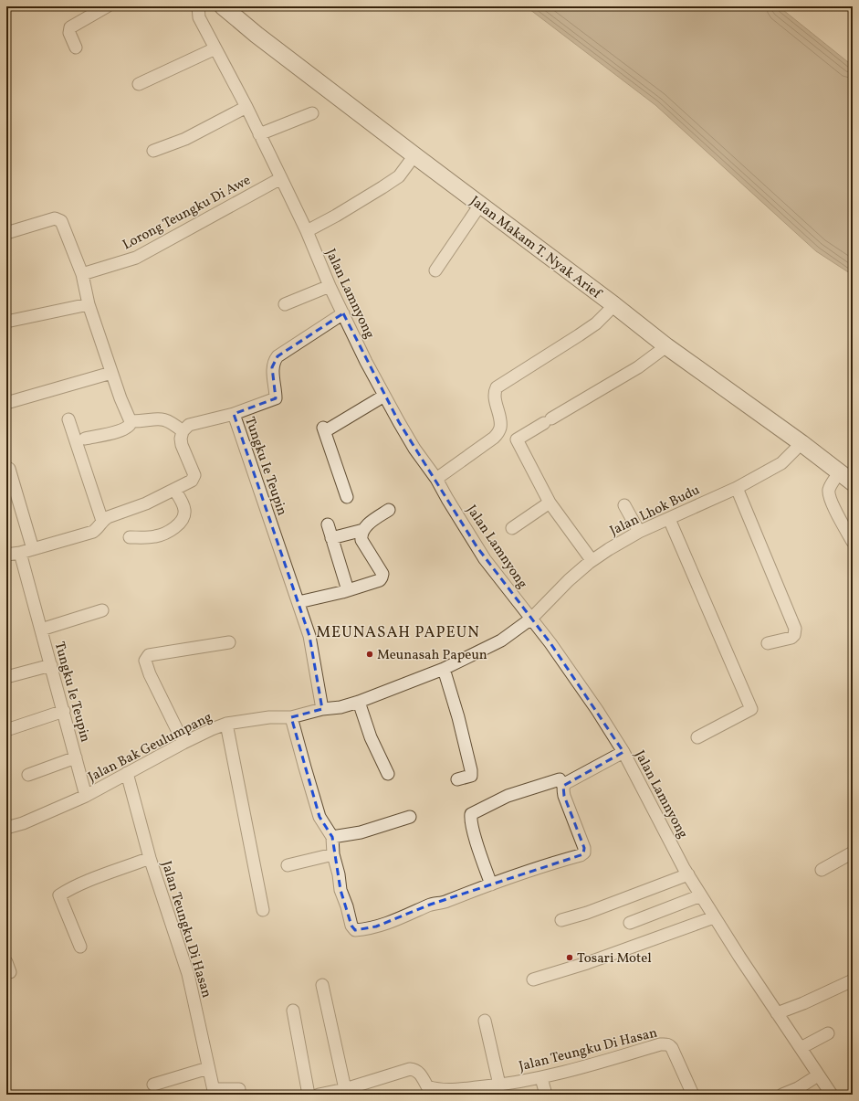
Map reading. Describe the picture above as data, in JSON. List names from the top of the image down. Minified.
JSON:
{"streets":{"street":["Lorong Teungku Di Awe","Jalan Makam T. Nyak Arief","Jalan Lamnyong","Tungku Ie Teupin","Jalan Lhok Budu","Jalan Bak Geulumpang","Jalan Teungku Di Hasan"]},"crossings":[["Lorong Teungku Di Awe","Jalan Lamnyong"],["Jalan Makam T. Nyak Arief","Jalan Lhok Budu"],["Jalan Lamnyong","Jalan Lhok Budu"],["Jalan Lamnyong","Jalan Bak Geulumpang"],["Tungku Ie Teupin","Jalan Bak Geulumpang"],["Jalan Lhok Budu","Jalan Bak Geulumpang"],["Jalan Bak Geulumpang","Jalan Teungku Di Hasan"]],"districts":["MEUNASAH PAPEUN"],"places":["Meunasah Papeun","Tosari Motel"]}
